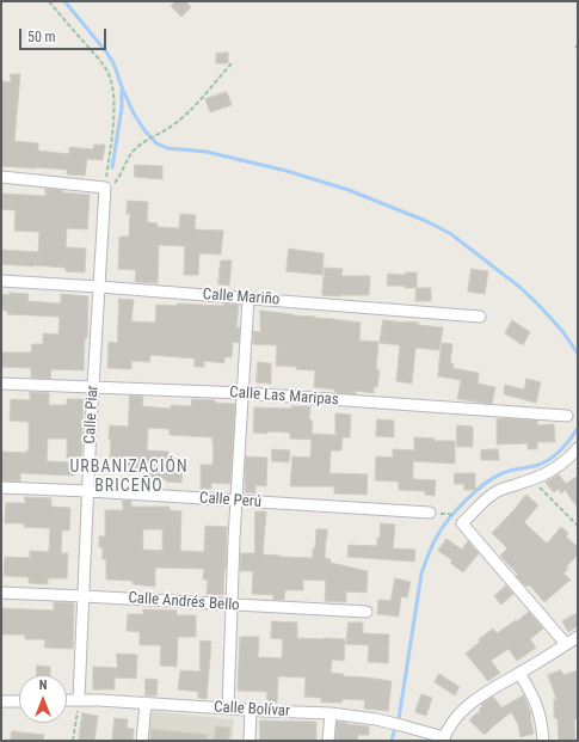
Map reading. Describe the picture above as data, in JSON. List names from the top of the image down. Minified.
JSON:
{"streets":{"street":["Calle Mariño","Calle Las Maripas","Calle Piar","Calle Perú","Calle Andrés Bello","Calle Bolívar"]},"crossings":[["Calle Mariño","Calle Piar"],["Calle Las Maripas","Calle Piar"],["Calle Piar","Calle Perú"],["Calle Piar","Calle Andrés Bello"],["Calle Piar","Calle Bolívar"]],"districts":["URBANIZACIÓN BRICEÑO"],"scale_bar":"50 m","north":"top"}
